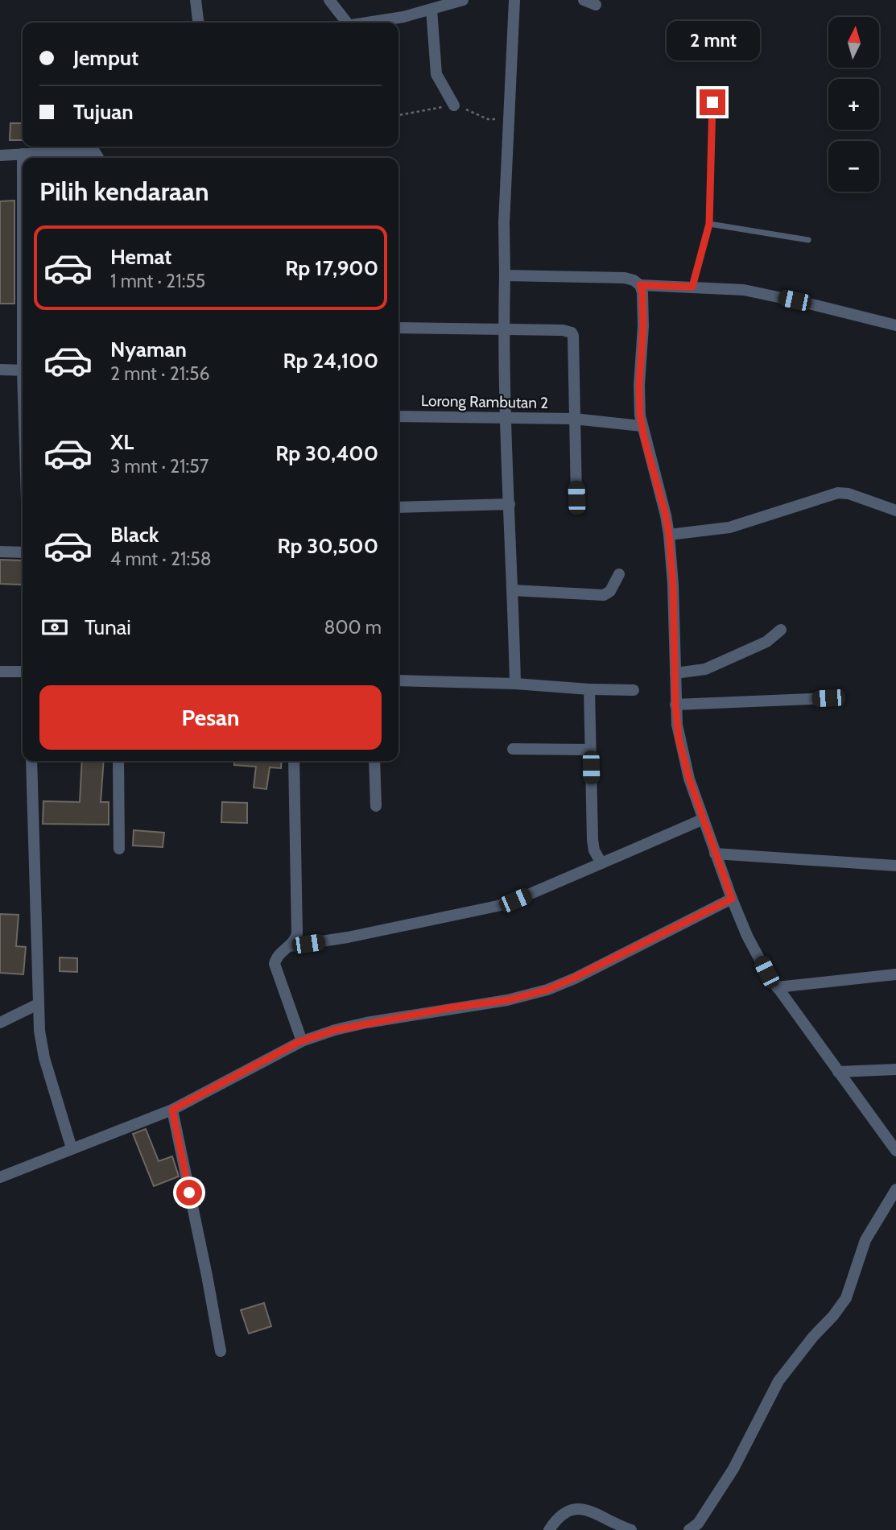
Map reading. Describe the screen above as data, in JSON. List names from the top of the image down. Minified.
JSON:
{"streets":{"street":["Lorong Rambutan 2"]},"north":"top","page":{"map_buttons":["+","−"],"bubble":"2 mnt","banner":["Jemput","Tujuan"],"heading":"Pilih kendaraan","list":[{"name":"Hemat","note":"1 mnt · 21:55","value":"Rp 17,900"},{"name":"Nyaman","note":"2 mnt · 21:56","value":"Rp 24,100"},{"name":"XL","note":"3 mnt · 21:57","value":"Rp 30,400"},{"name":"Black","note":"4 mnt · 21:58","value":"Rp 30,500"}],"pay":["Tunai","800 m"],"buttons":"Pesan"}}
